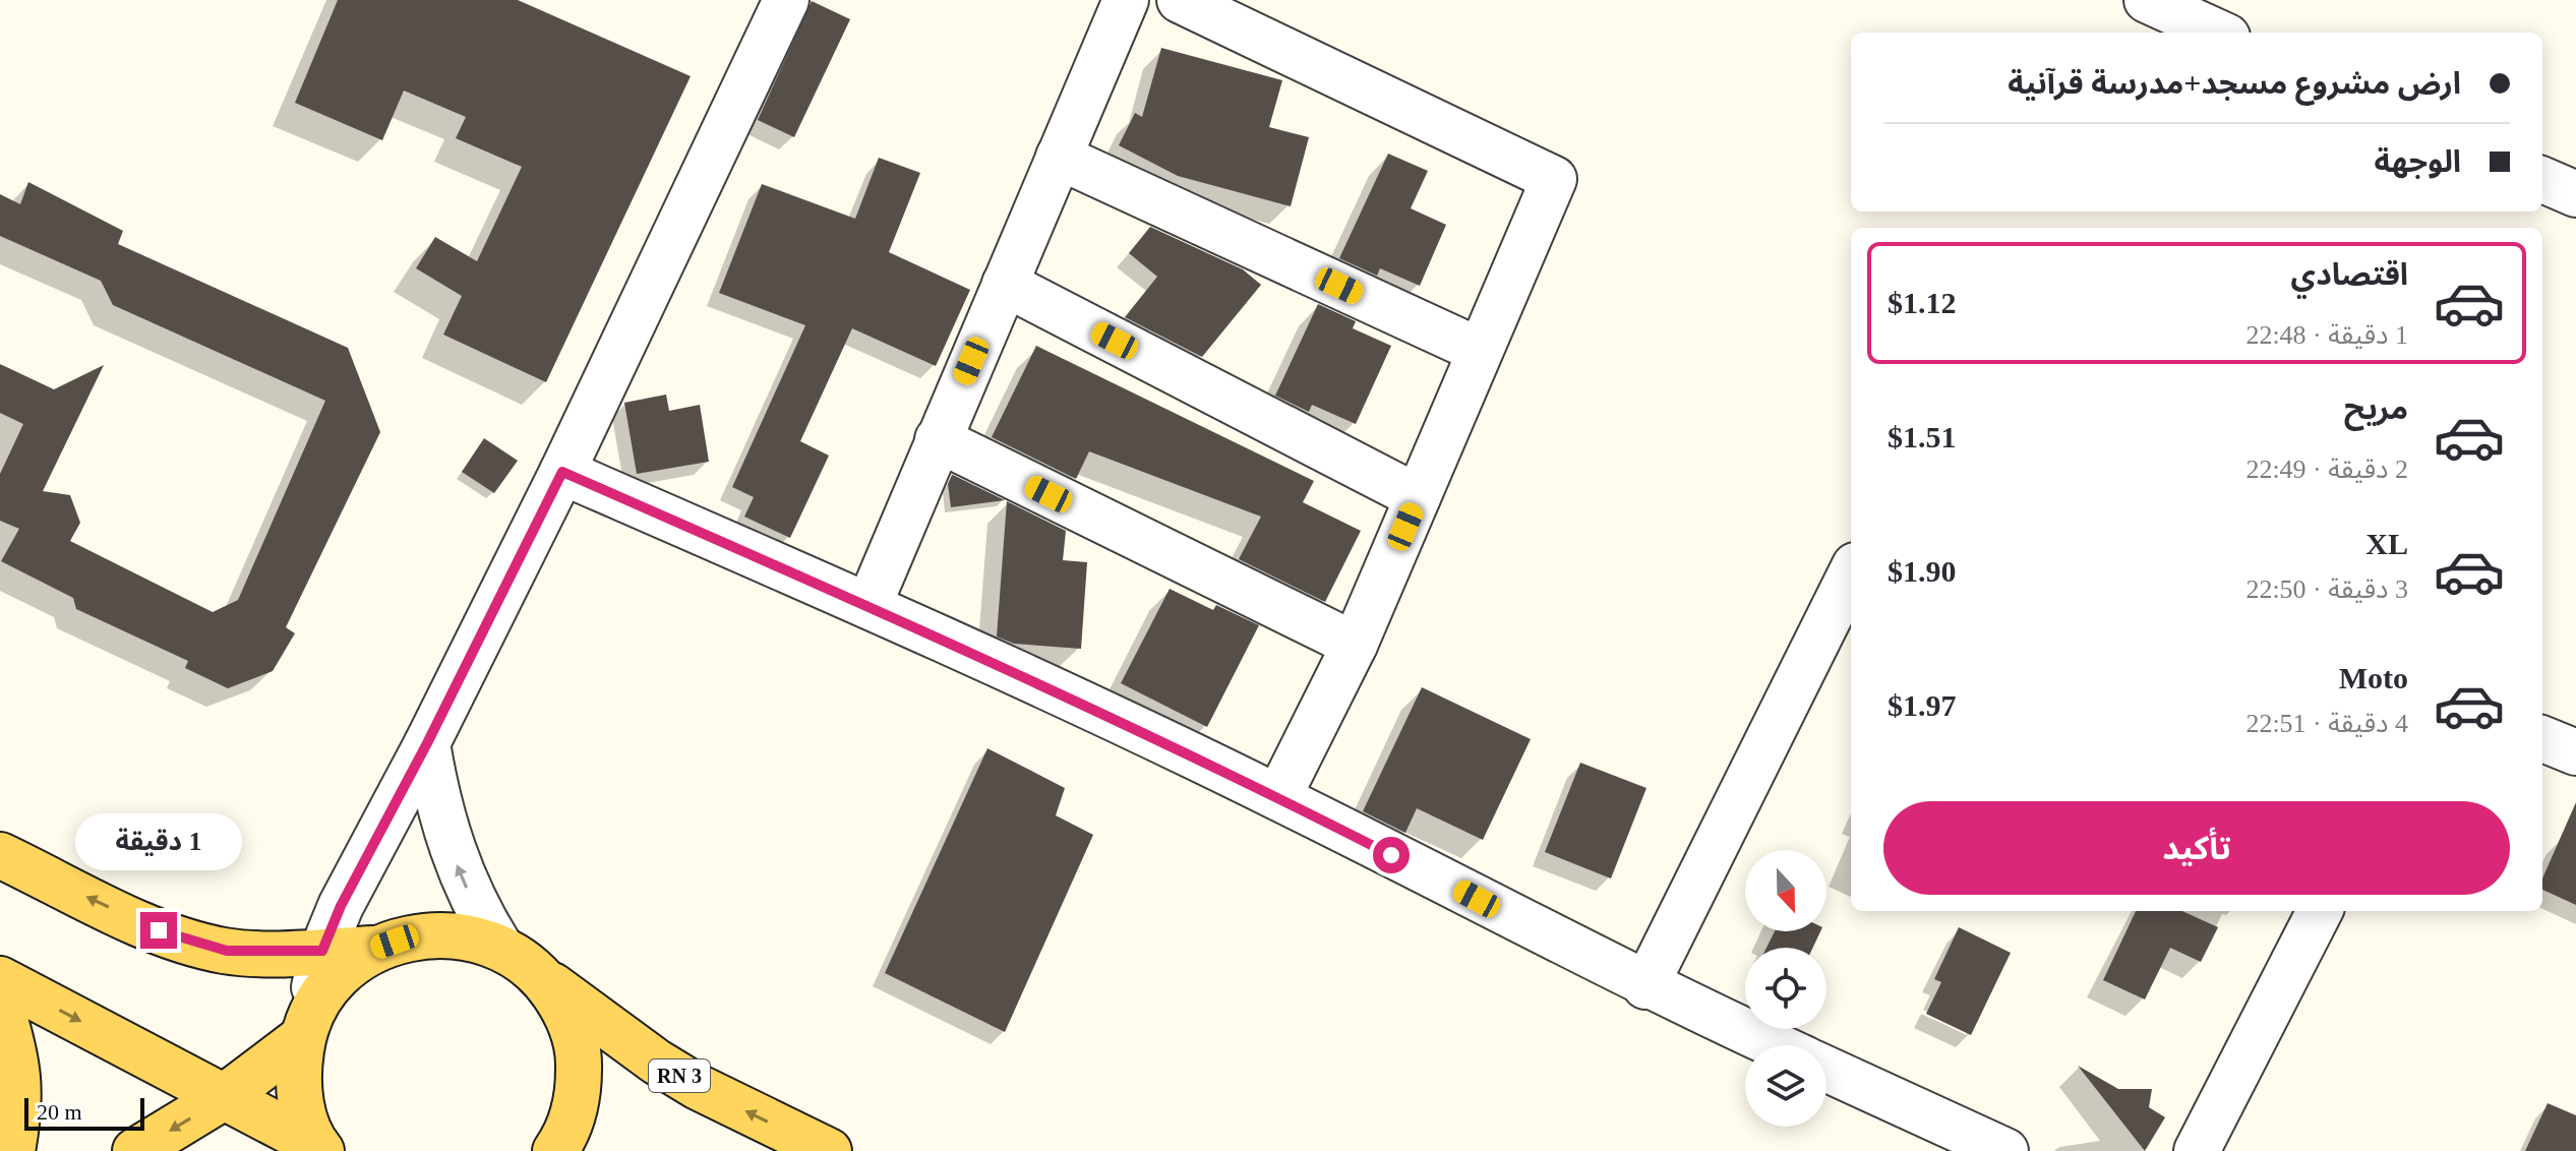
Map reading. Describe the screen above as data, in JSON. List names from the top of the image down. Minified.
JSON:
{"streets":{"main road":["RN 3"]},"scale_bar":"20 m","north":"bottom","page":{"banner":["ارض مشروع مسجد+مدرسة قرآنية","الوجهة"],"list":[{"name":"اقتصادي","note":"1 دقيقة · 22:48","value":"$1.12"},{"name":"مريح","note":"2 دقيقة · 22:49","value":"$1.51"},{"name":"XL","note":"3 دقيقة · 22:50","value":"$1.90"},{"name":"Moto","note":"4 دقيقة · 22:51","value":"$1.97"}],"buttons":"تأكيد","bubble":"1 دقيقة","scale":"20 m"}}
